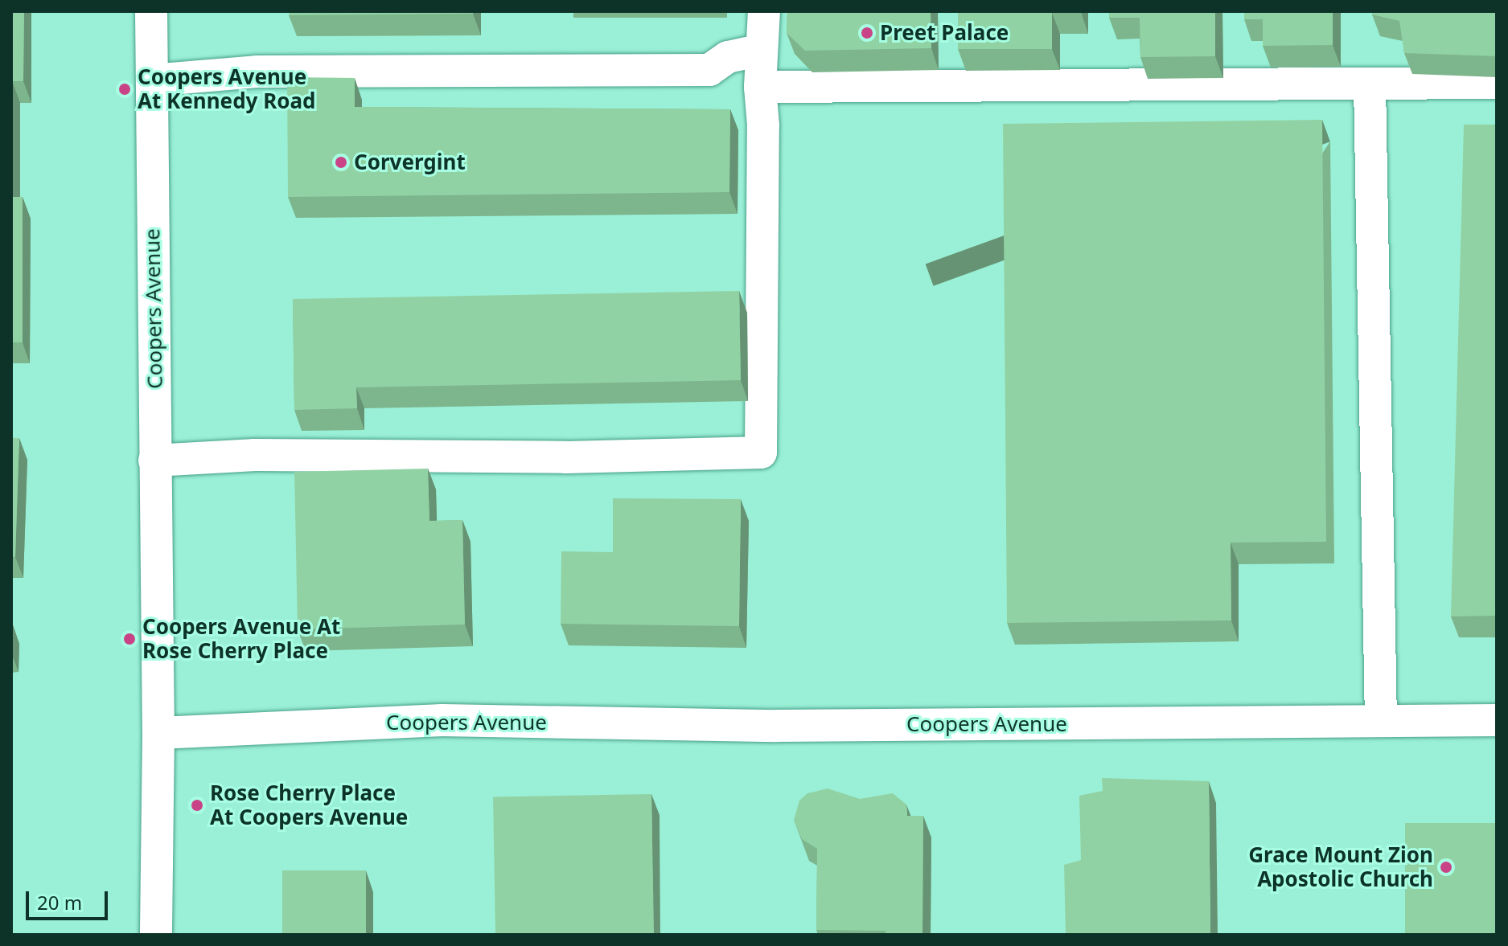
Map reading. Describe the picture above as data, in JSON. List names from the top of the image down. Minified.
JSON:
{"streets":{"street":["Coopers Avenue"]},"places":["Preet Palace","Coopers Avenue At Kennedy Road","Corvergint","Coopers Avenue At Rose Cherry Place","Rose Cherry Place At Coopers Avenue","Grace Mount Zion Apostolic Church"],"scale_bar":"20 m"}
